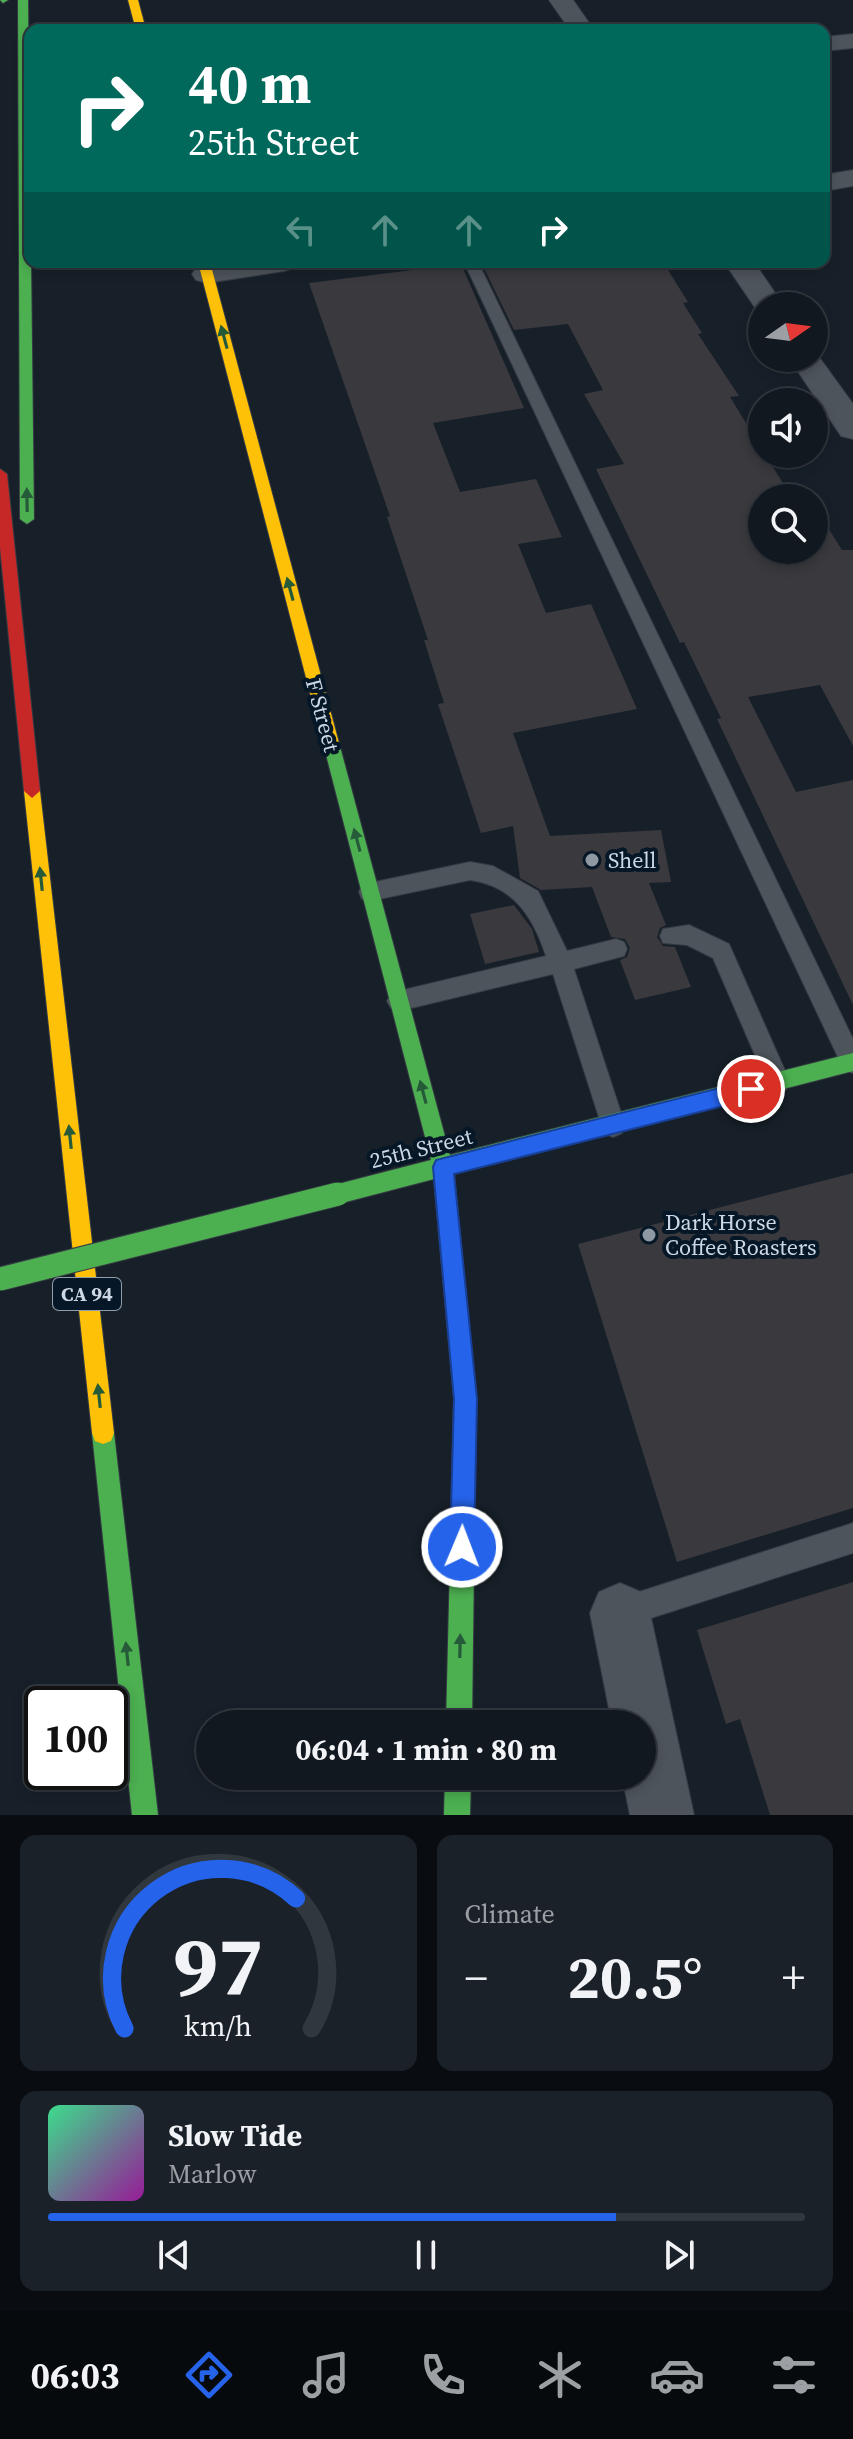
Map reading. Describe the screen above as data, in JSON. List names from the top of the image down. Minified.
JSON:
{"streets":{"main road":["F Street","25th Street","CA 94"]},"crossings":[["F Street","25th Street"]],"one_way":["F Street"],"places":["Shell","Dark Horse Coffee Roasters"],"north":"right","page":{"turn":["40 m","25th Street"],"limit":"100","trip":"06:04 · 1 min · 80 m","tile":"Climate","heat":["−","20.5°","+"],"song":["Slow Tide","Marlow"],"tabs":"06:03","gauge":["97","km/h"]}}
